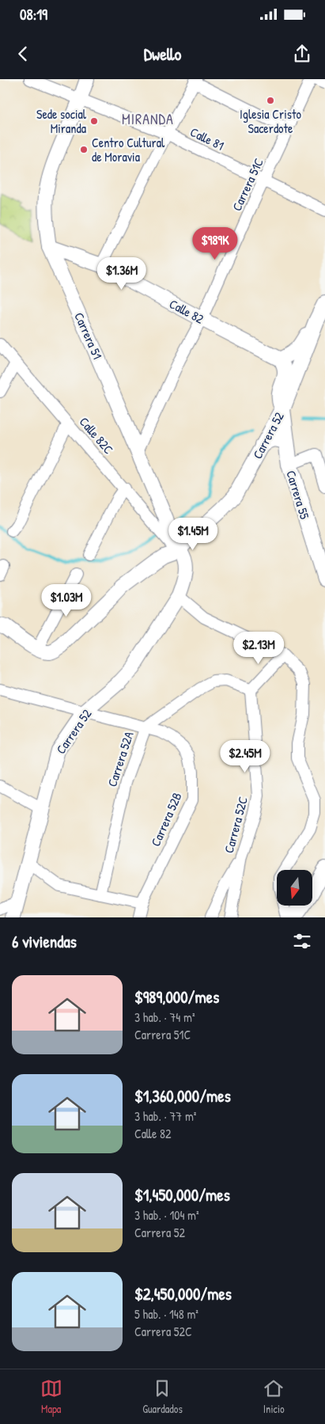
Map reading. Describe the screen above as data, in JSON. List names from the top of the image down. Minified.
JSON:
{"streets":{"main road":["Carrera 52","Carrera 55"],"street":["Calle 81","Carrera 51C","Calle 82","Carrera 51","Calle 82C","Carrera 52A","Carrera 52B","Carrera 52C"]},"crossings":[["Calle 81","Carrera 51C"],["Calle 81","Carrera 51"],["Carrera 51C","Calle 82"],["Carrera 51C","Carrera 51"],["Calle 82","Carrera 51"],["Carrera 51","Calle 82C"],["Carrera 51","Carrera 52"],["Calle 82C","Carrera 52"],["Carrera 52","Carrera 55"],["Carrera 52","Carrera 52B"],["Carrera 52A","Carrera 52B"],["Carrera 52A","Carrera 52C"]],"districts":["MIRANDA"],"places":["Iglesia Cristo Sacerdote","Sede social Miranda","Centro Cultural de Moravia"],"north":"bottom","page":{"status":"08:19","header":"Dwello","price":["$989K","$1.36M","$1.45M","$1.03M","$2.13M","$2.45M"],"heading":"6 viviendas","list":[{"name":"$989,000/mes","note":"3 hab. · 74 m² · Carrera 51C"},{"name":"$1,360,000/mes","note":"3 hab. · 77 m² · Calle 82"},{"name":"$1,450,000/mes","note":"3 hab. · 104 m² · Carrera 52"},{"name":"$2,450,000/mes","note":"5 hab. · 148 m² · Carrera 52C"}],"tabs":["Mapa","Guardados","Inicio"]}}
